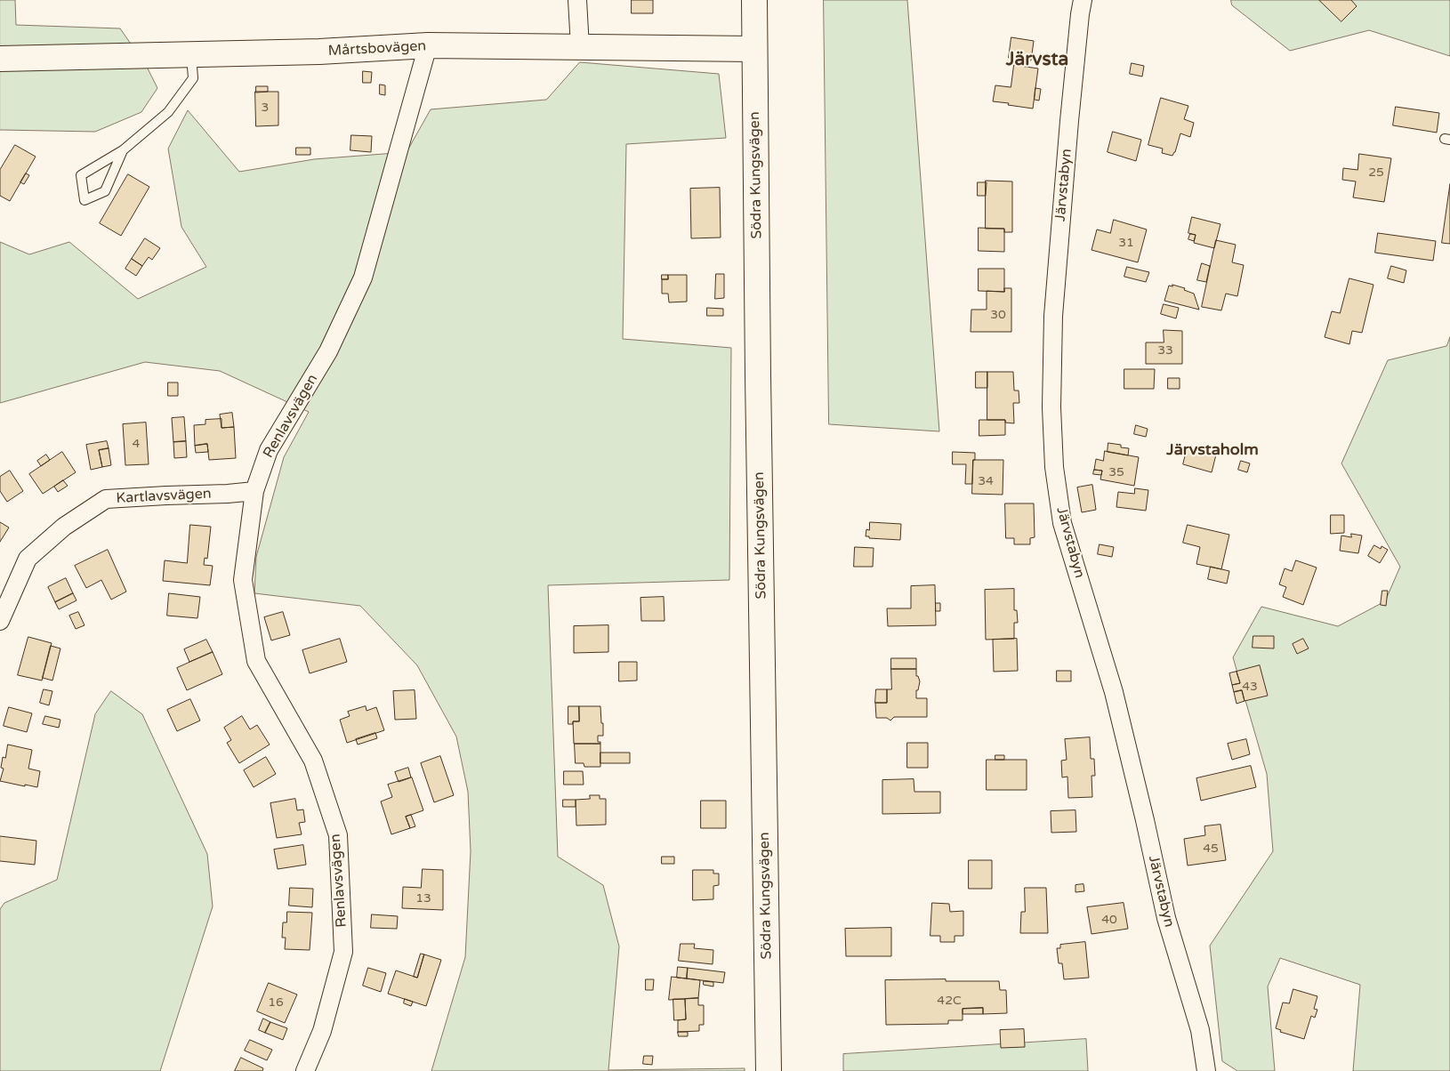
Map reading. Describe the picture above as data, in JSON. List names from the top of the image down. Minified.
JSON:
{"streets":{"main road":["Mårtsbovägen","Södra Kungsvägen"],"street":["Järvstabyn","Renlavsvägen","Kartlavsvägen"]},"crossings":[["Mårtsbovägen","Södra Kungsvägen"],["Mårtsbovägen","Renlavsvägen"],["Renlavsvägen","Kartlavsvägen"]],"districts":["Järvsta","Järvstaholm"],"house_numbers":["3","25","31","30","33","4","35","34","43","45","13","40","42C","16"]}
